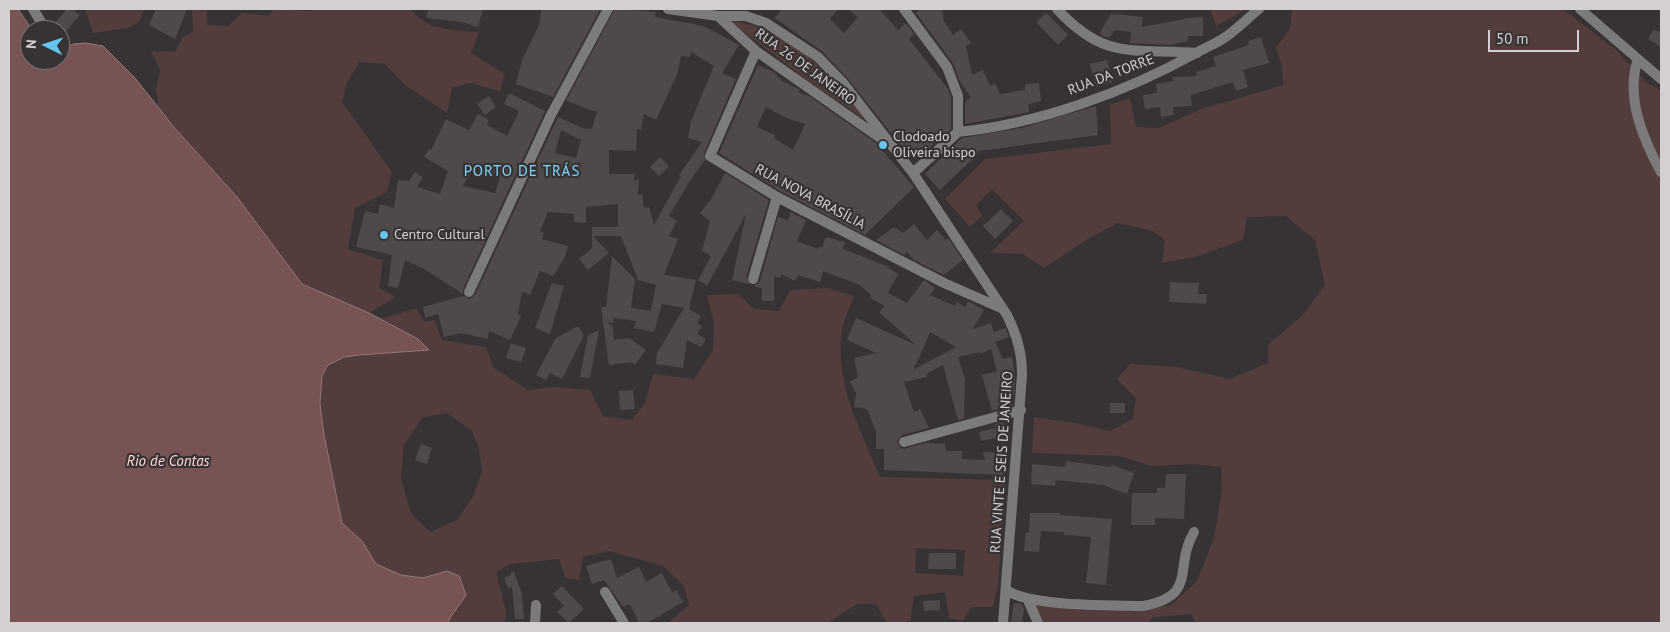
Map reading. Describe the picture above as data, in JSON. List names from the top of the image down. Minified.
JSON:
{"streets":{"street":["RUA 26 DE JANEIRO","RUA DA TORRE","RUA NOVA BRASÍLIA","RUA VINTE E SEIS DE JANEIRO"]},"crossings":[["RUA 26 DE JANEIRO","RUA NOVA BRASÍLIA"],["RUA 26 DE JANEIRO","RUA VINTE E SEIS DE JANEIRO"],["RUA NOVA BRASÍLIA","RUA VINTE E SEIS DE JANEIRO"]],"districts":["PORTO DE TRÁS"],"water":["Rio de Contas"],"places":["Clodoado Oliveira bispo","Centro Cultural"],"scale_bar":"50 m","north":"left"}
